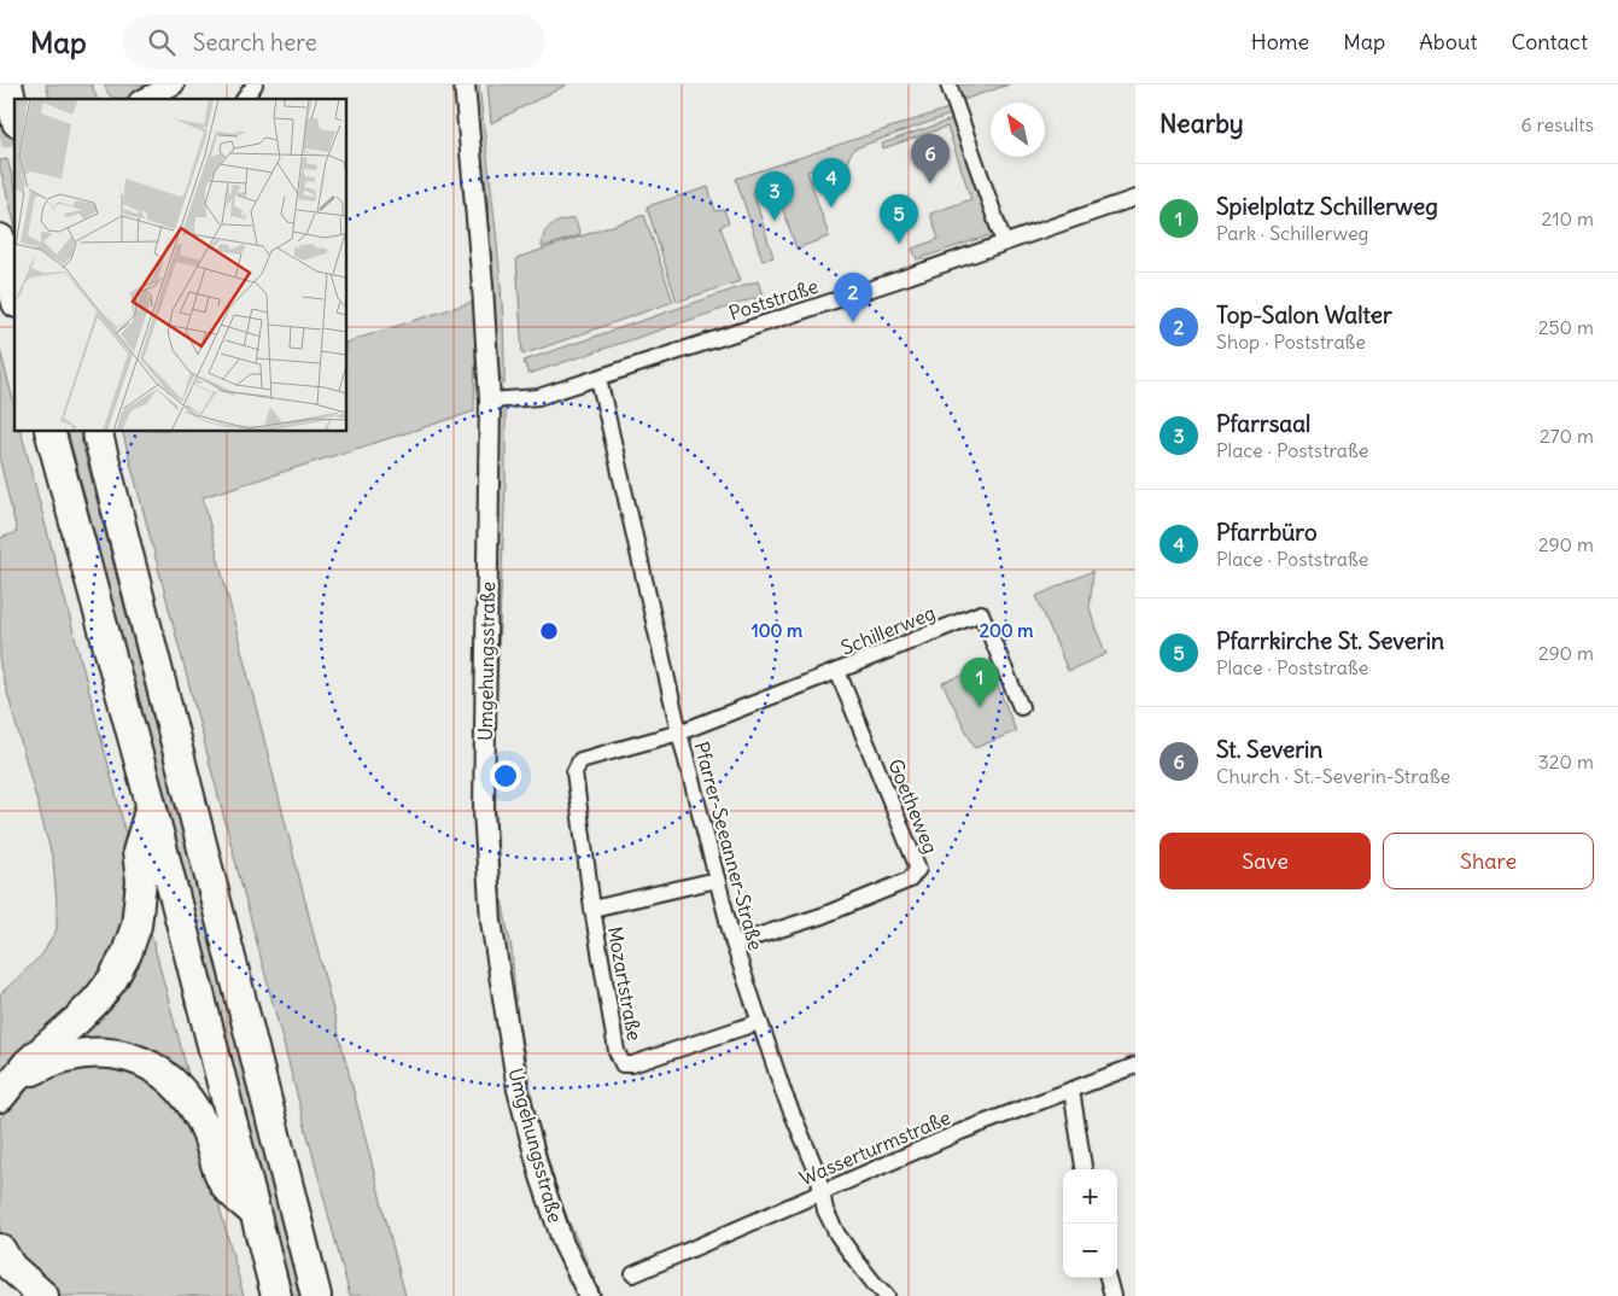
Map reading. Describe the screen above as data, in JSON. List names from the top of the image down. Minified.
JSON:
{"streets":{"street":["Poststraße","Schillerweg","Umgehungsstraße","Goetheweg","Pfarrer-Seeanner-Straße","Mozartstraße","Wasserturmstraße"]},"crossings":[["Poststraße","Umgehungsstraße"],["Poststraße","Pfarrer-Seeanner-Straße"],["Schillerweg","Goetheweg"],["Schillerweg","Pfarrer-Seeanner-Straße"],["Schillerweg","Mozartstraße"],["Goetheweg","Pfarrer-Seeanner-Straße"],["Pfarrer-Seeanner-Straße","Mozartstraße"],["Pfarrer-Seeanner-Straße","Wasserturmstraße"]],"north":"top left","page":{"header":"Map","search":"Search here","nav":["Home","Map","About","Contact"],"heading":["Nearby","6 results"],"pins":["6","4","3","5","2","1"],"list":[{"mark":"1","name":"Spielplatz Schillerweg","note":"Park · Schillerweg","value":"210 m"},{"mark":"2","name":"Top-Salon Walter","note":"Shop · Poststraße","value":"250 m"},{"mark":"3","name":"Pfarrsaal","note":"Place · Poststraße","value":"270 m"},{"mark":"4","name":"Pfarrbüro","note":"Place · Poststraße","value":"290 m"},{"mark":"5","name":"Pfarrkirche St. Severin","note":"Place · Poststraße","value":"290 m"},{"mark":"6","name":"St. Severin","note":"Church · St.-Severin-Straße","value":"320 m"}],"buttons":["Save","Share"],"map_buttons":["+","−"]},"rings":["100 m","200 m"]}
